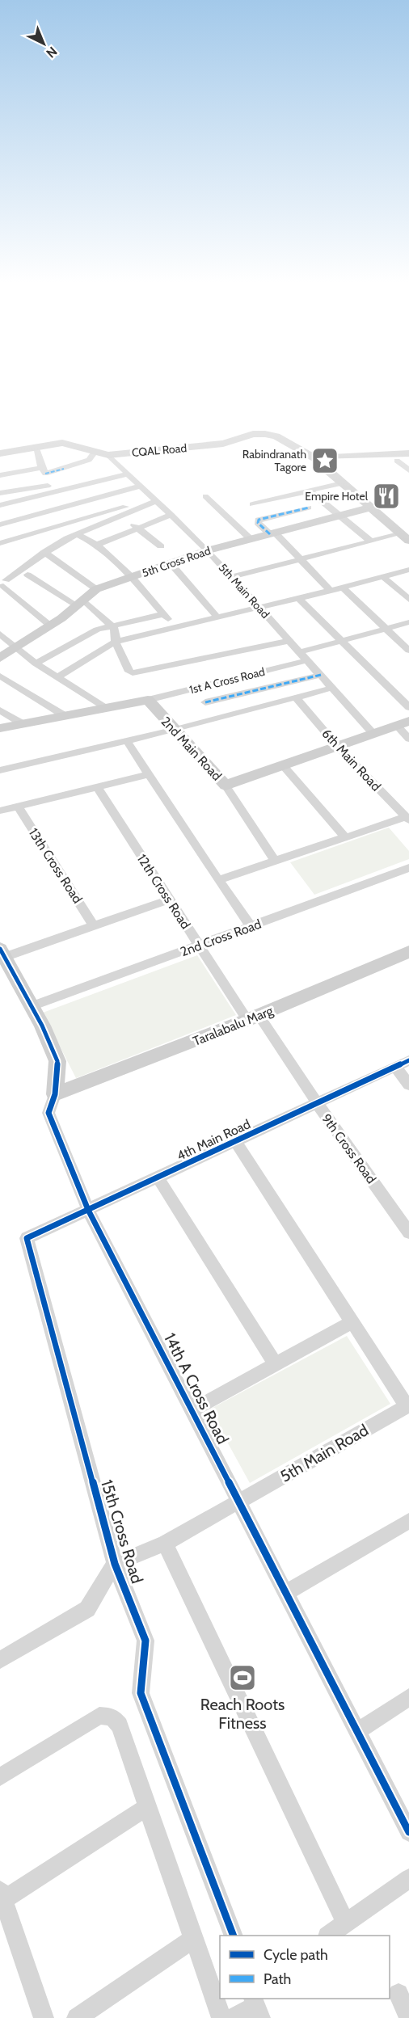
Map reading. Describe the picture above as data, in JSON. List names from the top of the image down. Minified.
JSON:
{"streets":{"street":["CQAL Road","5th Cross Road","5th Main Road","1st A Cross Road","2nd Main Road","6th Main Road","13th Cross Road","12th Cross Road","2nd Cross Road","Taralabalu Marg","4th Main Road","9th Cross Road","14th A Cross Road","15th Cross Road"]},"crossings":[["CQAL Road","5th Cross Road"],["CQAL Road","5th Main Road"],["5th Cross Road","5th Main Road"],["5th Main Road","1st A Cross Road"],["5th Main Road","2nd Main Road"],["5th Main Road","14th A Cross Road"],["5th Main Road","15th Cross Road"],["1st A Cross Road","2nd Main Road"],["2nd Main Road","6th Main Road"],["12th Cross Road","2nd Cross Road"],["12th Cross Road","Taralabalu Marg"],["12th Cross Road","9th Cross Road"],["2nd Cross Road","14th A Cross Road"],["Taralabalu Marg","9th Cross Road"],["Taralabalu Marg","14th A Cross Road"],["4th Main Road","9th Cross Road"],["4th Main Road","14th A Cross Road"],["4th Main Road","15th Cross Road"]],"places":{"place":["Rabindranath Tagore"],"restaurant":["Empire Hotel"],"sports":["Reach Roots Fitness"]},"legend":["Cycle path","Path"],"north":"bottom right"}
